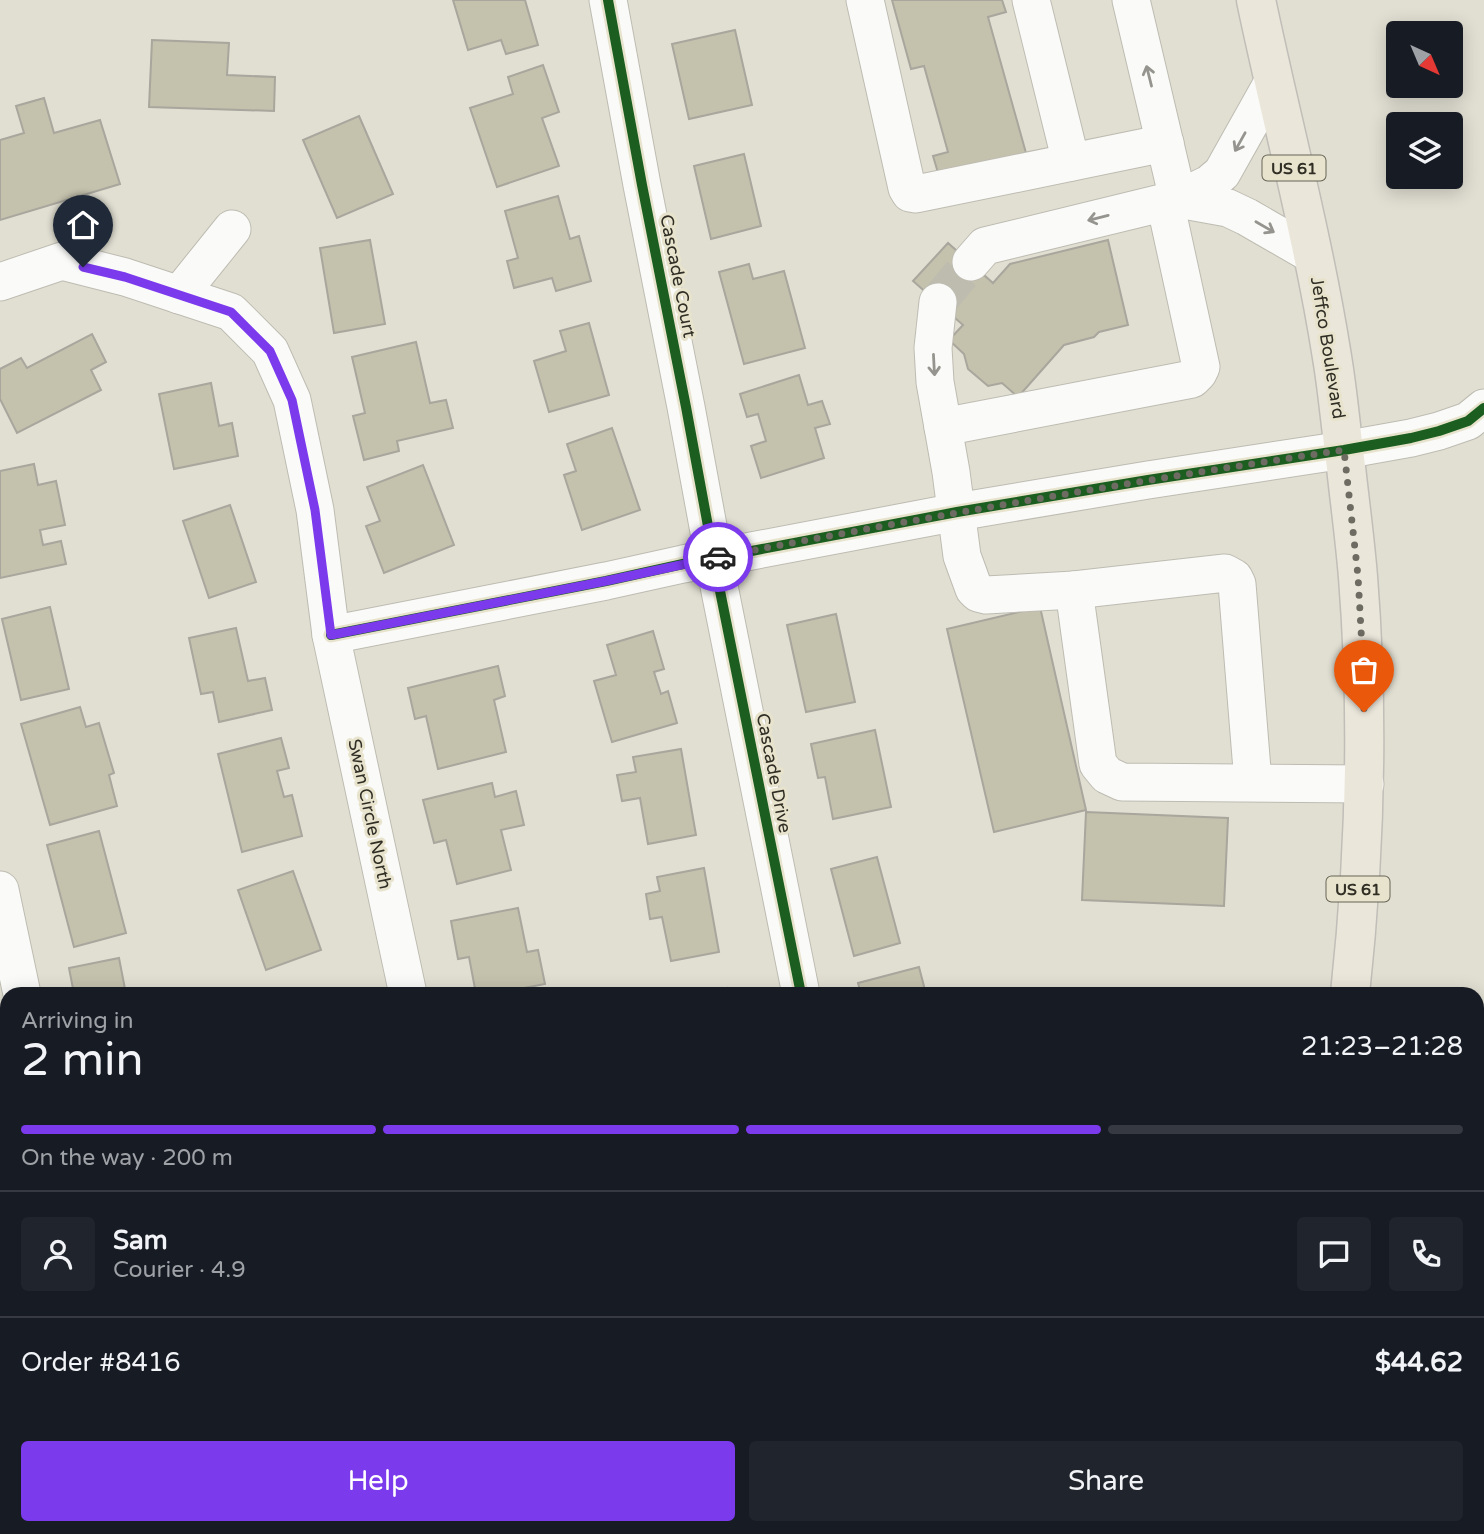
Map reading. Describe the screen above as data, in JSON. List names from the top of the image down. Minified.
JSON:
{"streets":{"main road":["US 61","Jeffco Boulevard"],"street":["Cascade Court","Cascade Drive","Swan Circle North"]},"crossings":[["Cascade Court","Cascade Drive"]],"north":"bottom right","page":{"heading":["2 min","Arriving in","21:23–21:28"],"panel":["Sam","Courier · 4.9","Order #8416","$44.62"],"bar":"On the way · 200 m","buttons":["Help","Share"]}}
